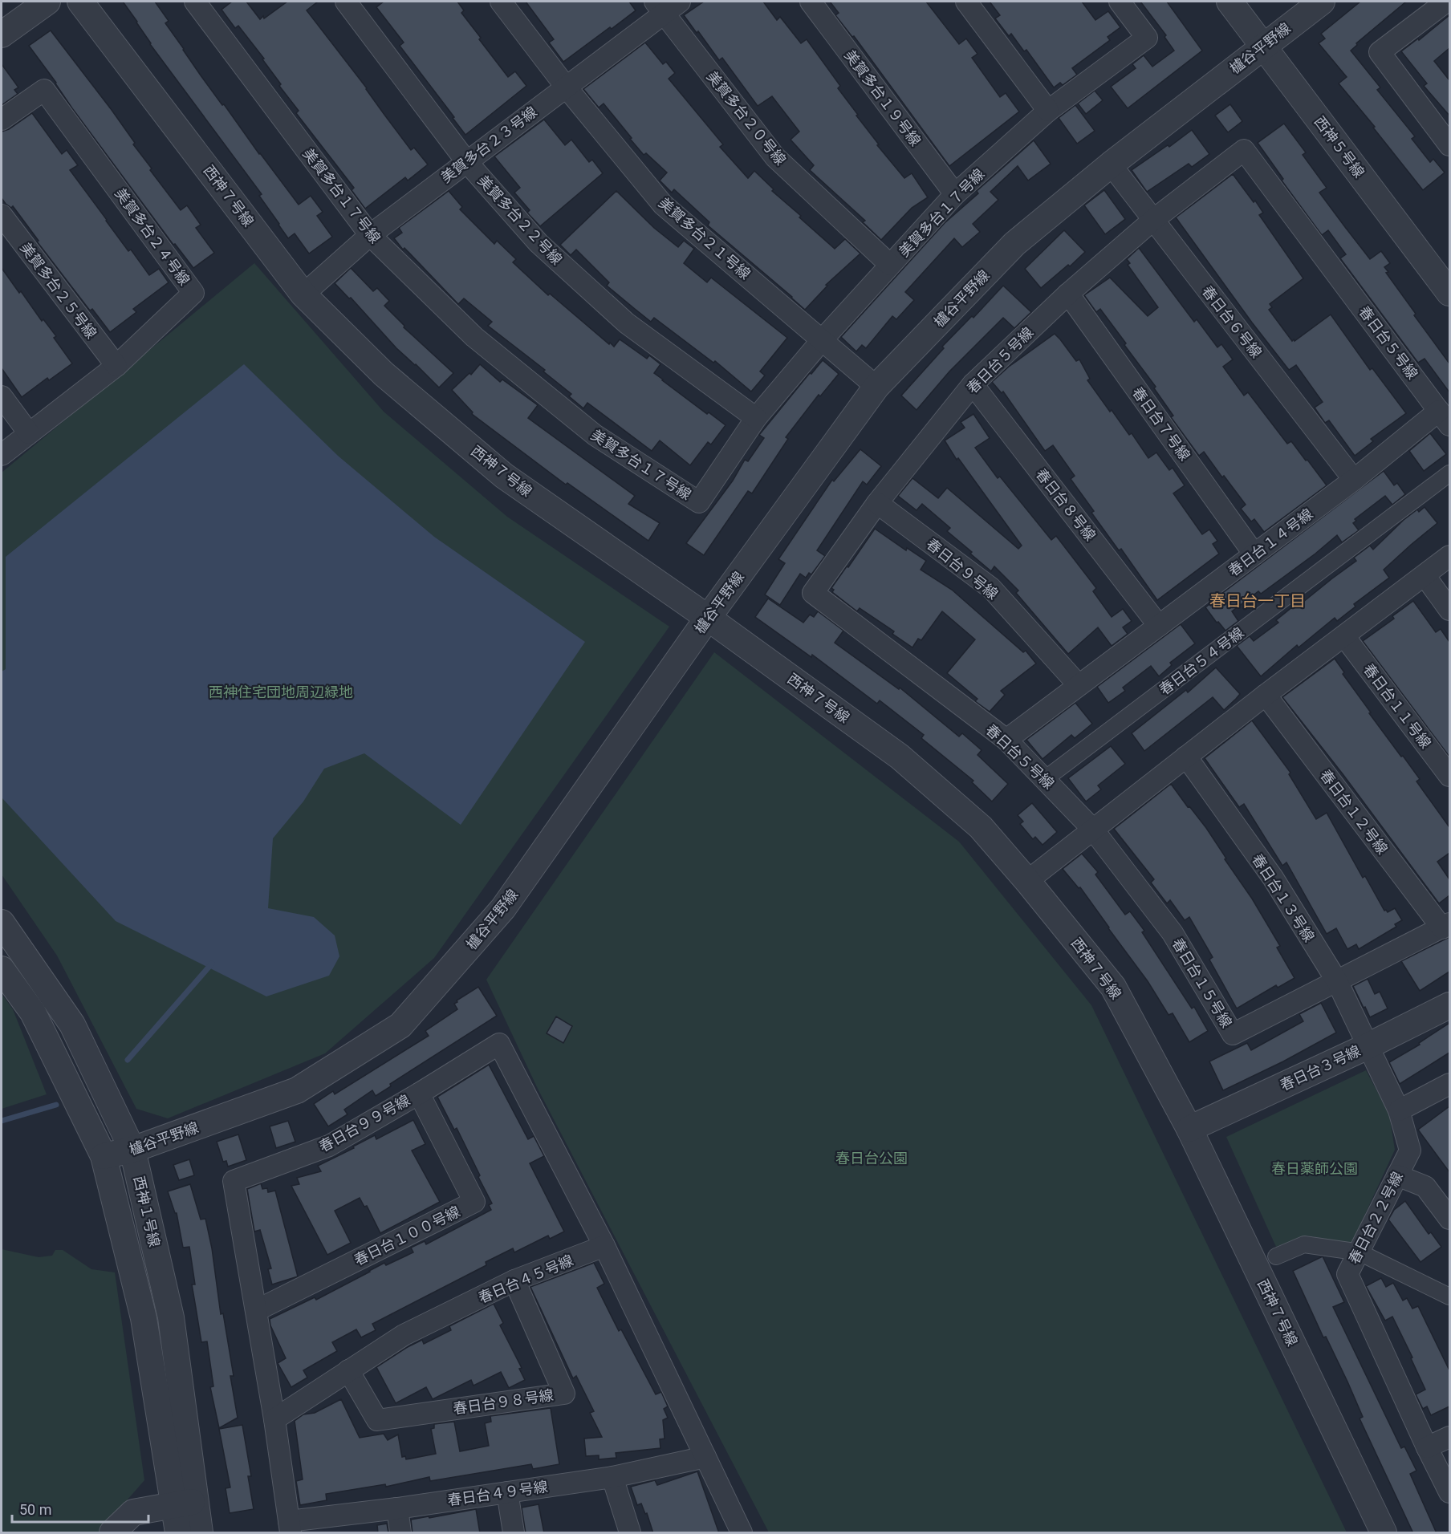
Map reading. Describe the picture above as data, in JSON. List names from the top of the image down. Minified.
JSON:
{"streets":{"street":["櫨谷平野線","美賀多台１９号線","美賀多台２０号線","美賀多台２３号線","西神５号線","西神７号線","美賀多台１７号線","美賀多台２２号線","美賀多台２４号線","美賀多台２１号線","美賀多台２５号線","春日台６号線","春日台５号線","春日台７号線","春日台８号線","春日台１４号線","春日台９号線","春日台５４号線","春日台１１号線","春日台１２号線","春日台１３号線","春日台１５号線","春日台３号線","春日台９９号線","西神１号線","春日台２２号線","春日台１００号線","春日台４５号線","春日台９８号線","春日台４９号線"]},"crossings":[["櫨谷平野線","西神５号線"],["櫨谷平野線","西神７号線"],["櫨谷平野線","美賀多台２１号線"],["櫨谷平野線","春日台６号線"],["櫨谷平野線","西神１号線"],["美賀多台１９号線","美賀多台１７号線"],["美賀多台２０号線","美賀多台２３号線"],["美賀多台２０号線","美賀多台１７号線"],["美賀多台２３号線","西神７号線"],["美賀多台２３号線","美賀多台１７号線"],["美賀多台２３号線","美賀多台２２号線"],["美賀多台２３号線","美賀多台２１号線"],["西神７号線","春日台３号線"],["美賀多台１７号線","美賀多台２２号線"],["美賀多台１７号線","美賀多台２１号線"],["美賀多台２４号線","美賀多台２５号線"],["春日台６号線","春日台５号線"],["春日台６号線","春日台１４号線"],["春日台５号線","春日台７号線"],["春日台５号線","春日台８号線"],["春日台５号線","春日台１４号線"],["春日台５号線","春日台９号線"],["春日台５号線","春日台５４号線"],["春日台５号線","春日台１５号線"],["春日台７号線","春日台１４号線"],["春日台８号線","春日台１４号線"],["春日台１４号線","春日台９号線"],["春日台１２号線","春日台１５号線"],["春日台１３号線","春日台１５号線"],["春日台１３号線","春日台３号線"],["春日台１３号線","春日台２２号線"],["春日台３号線","春日台２２号線"],["春日台９９号線","春日台１００号線"],["春日台９９号線","春日台４５号線"],["春日台４５号線","春日台９８号線"]],"districts":["春日台一丁目"],"parks":["西神住宅団地周辺緑地","春日台公園","春日薬師公園"],"scale_bar":"50 m"}
